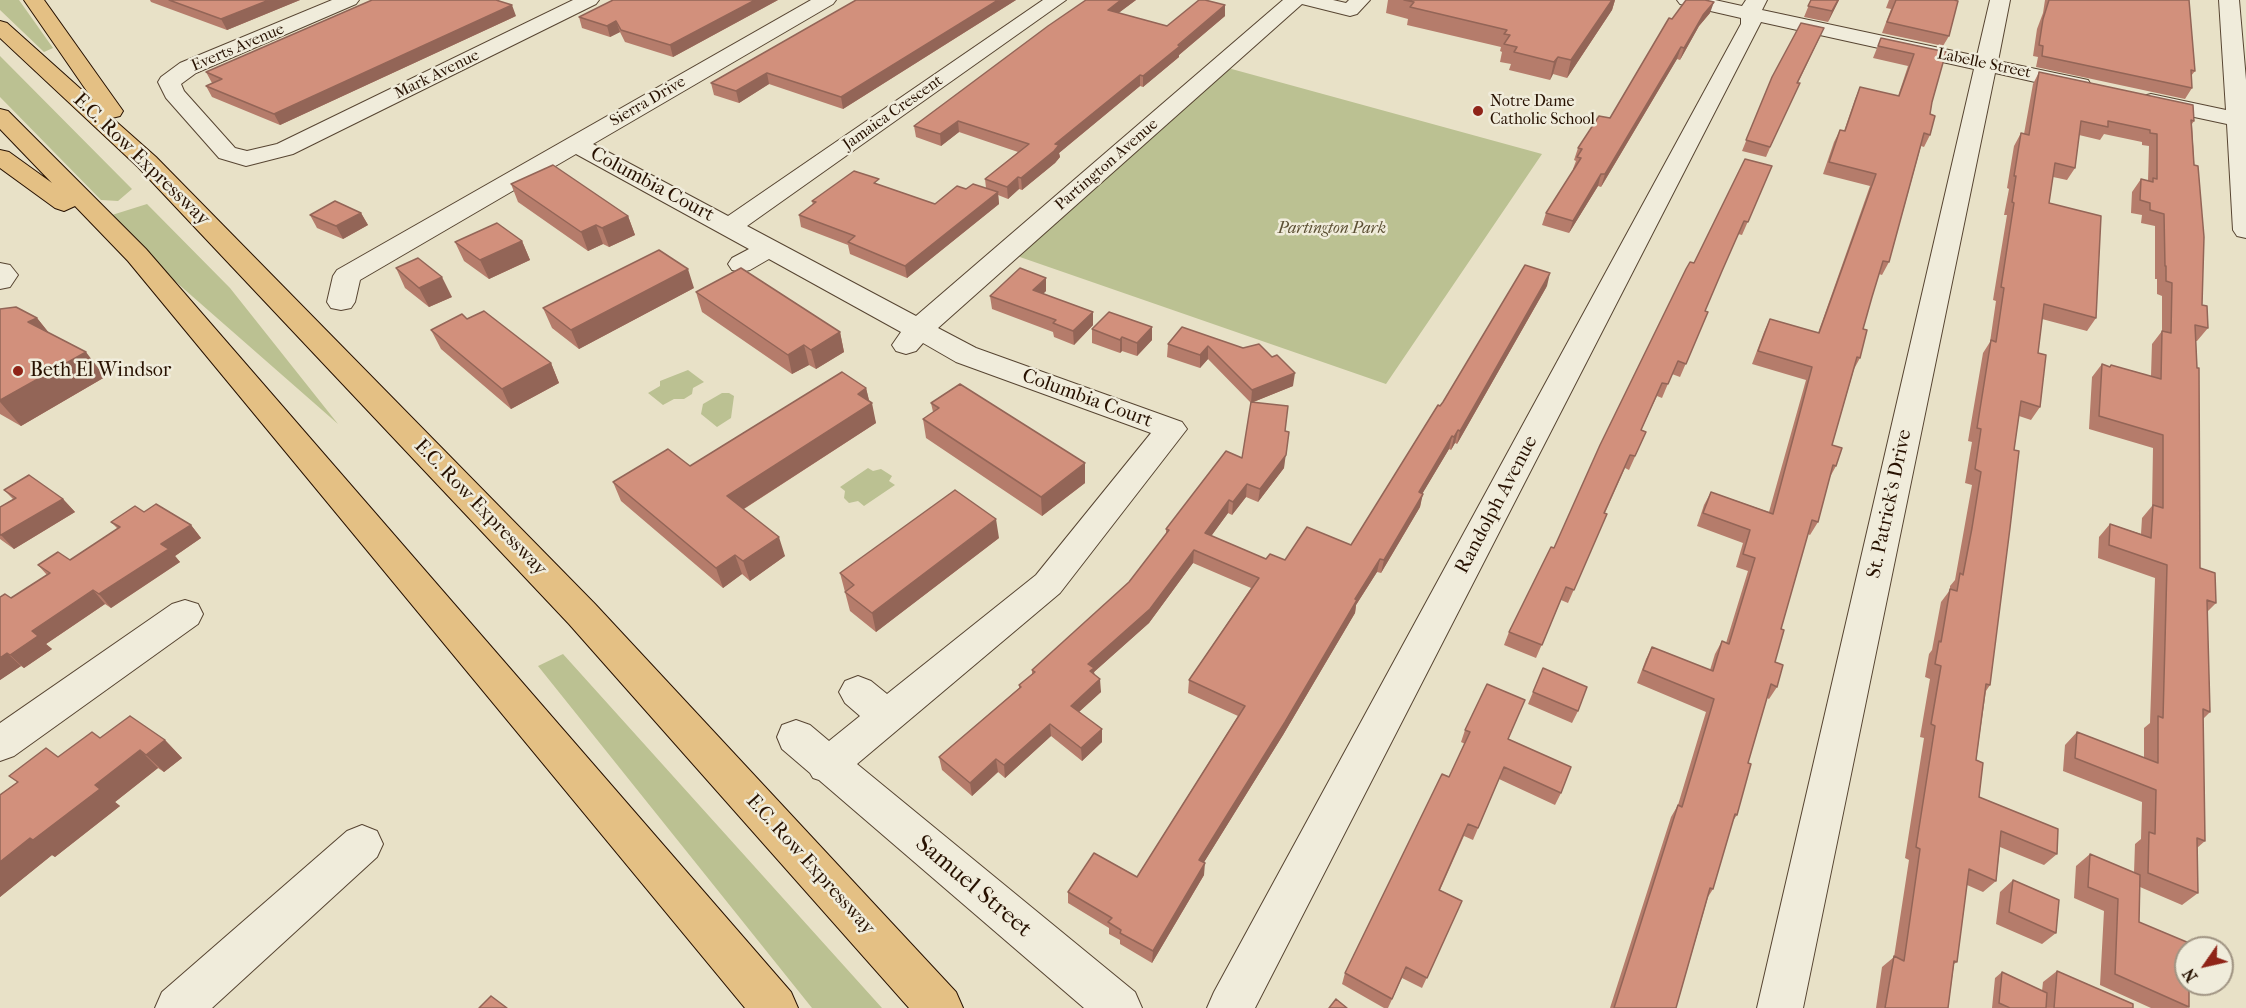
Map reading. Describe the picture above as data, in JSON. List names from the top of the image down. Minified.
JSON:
{"streets":{"highway":["E.C. Row Expressway"],"street":["Everts Avenue","Labelle Street","Mark Avenue","Sierra Drive","Jamaica Crescent","Partington Avenue","Columbia Court","St. Patrick's Drive","Randolph Avenue","Samuel Street"]},"crossings":[["Everts Avenue","Mark Avenue"],["Labelle Street","St. Patrick's Drive"],["Labelle Street","Randolph Avenue"],["Sierra Drive","Columbia Court"],["Jamaica Crescent","Columbia Court"],["Partington Avenue","Columbia Court"],["Columbia Court","Samuel Street"]],"parks":["Partington Park"],"places":["Notre Dame Catholic School","Beth El Windsor"],"north":"bottom left"}
